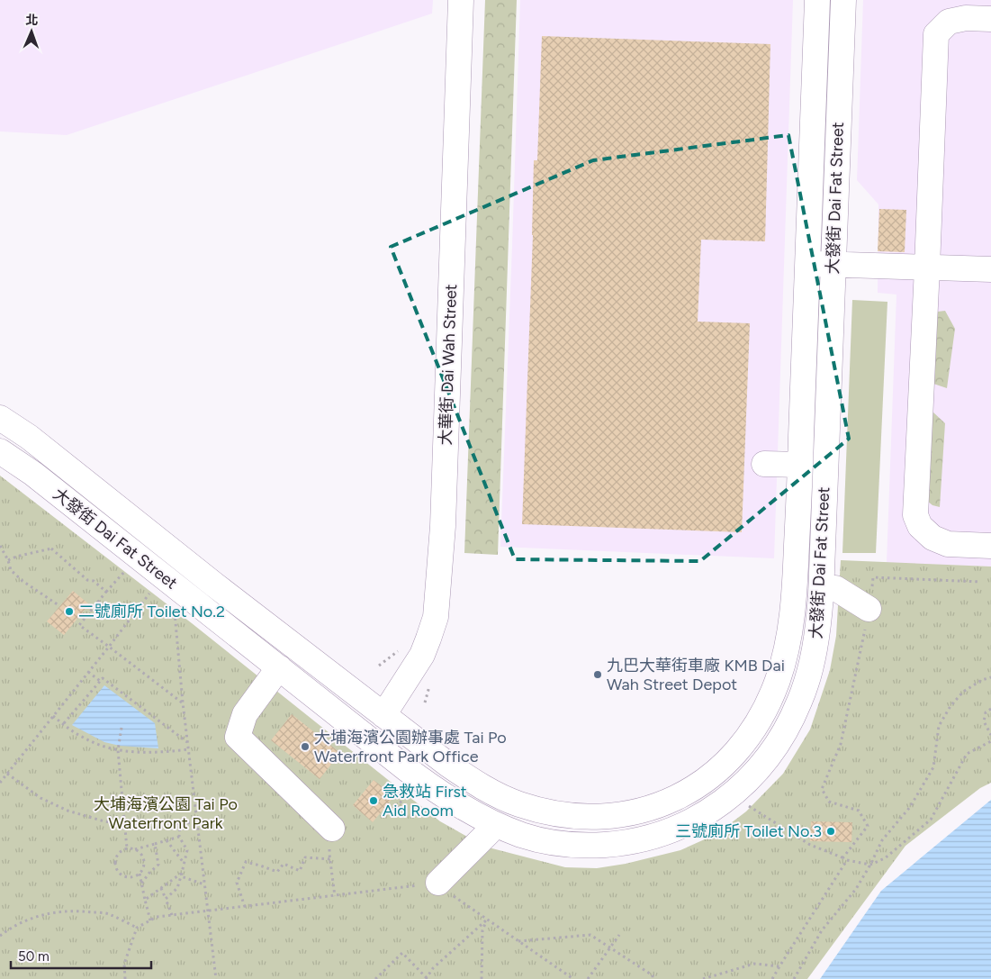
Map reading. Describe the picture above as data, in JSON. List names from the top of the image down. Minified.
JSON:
{"streets":{"street":["大發街 Dai Fat Street","大華街 Dai Wah Street"]},"crossings":[["大發街 Dai Fat Street","大華街 Dai Wah Street"]],"parks":["大埔海濱公園 Tai Po Waterfront Park"],"places":["二號廁所 Toilet No.2","九巴大華街車廠 KMB Dai Wah Street Depot","大埔海濱公園辦事處 Tai Po Waterfront Park Office","急救站 First Aid Room","三號廁所 Toilet No.3"],"scale_bar":"50 m","north":"top"}
